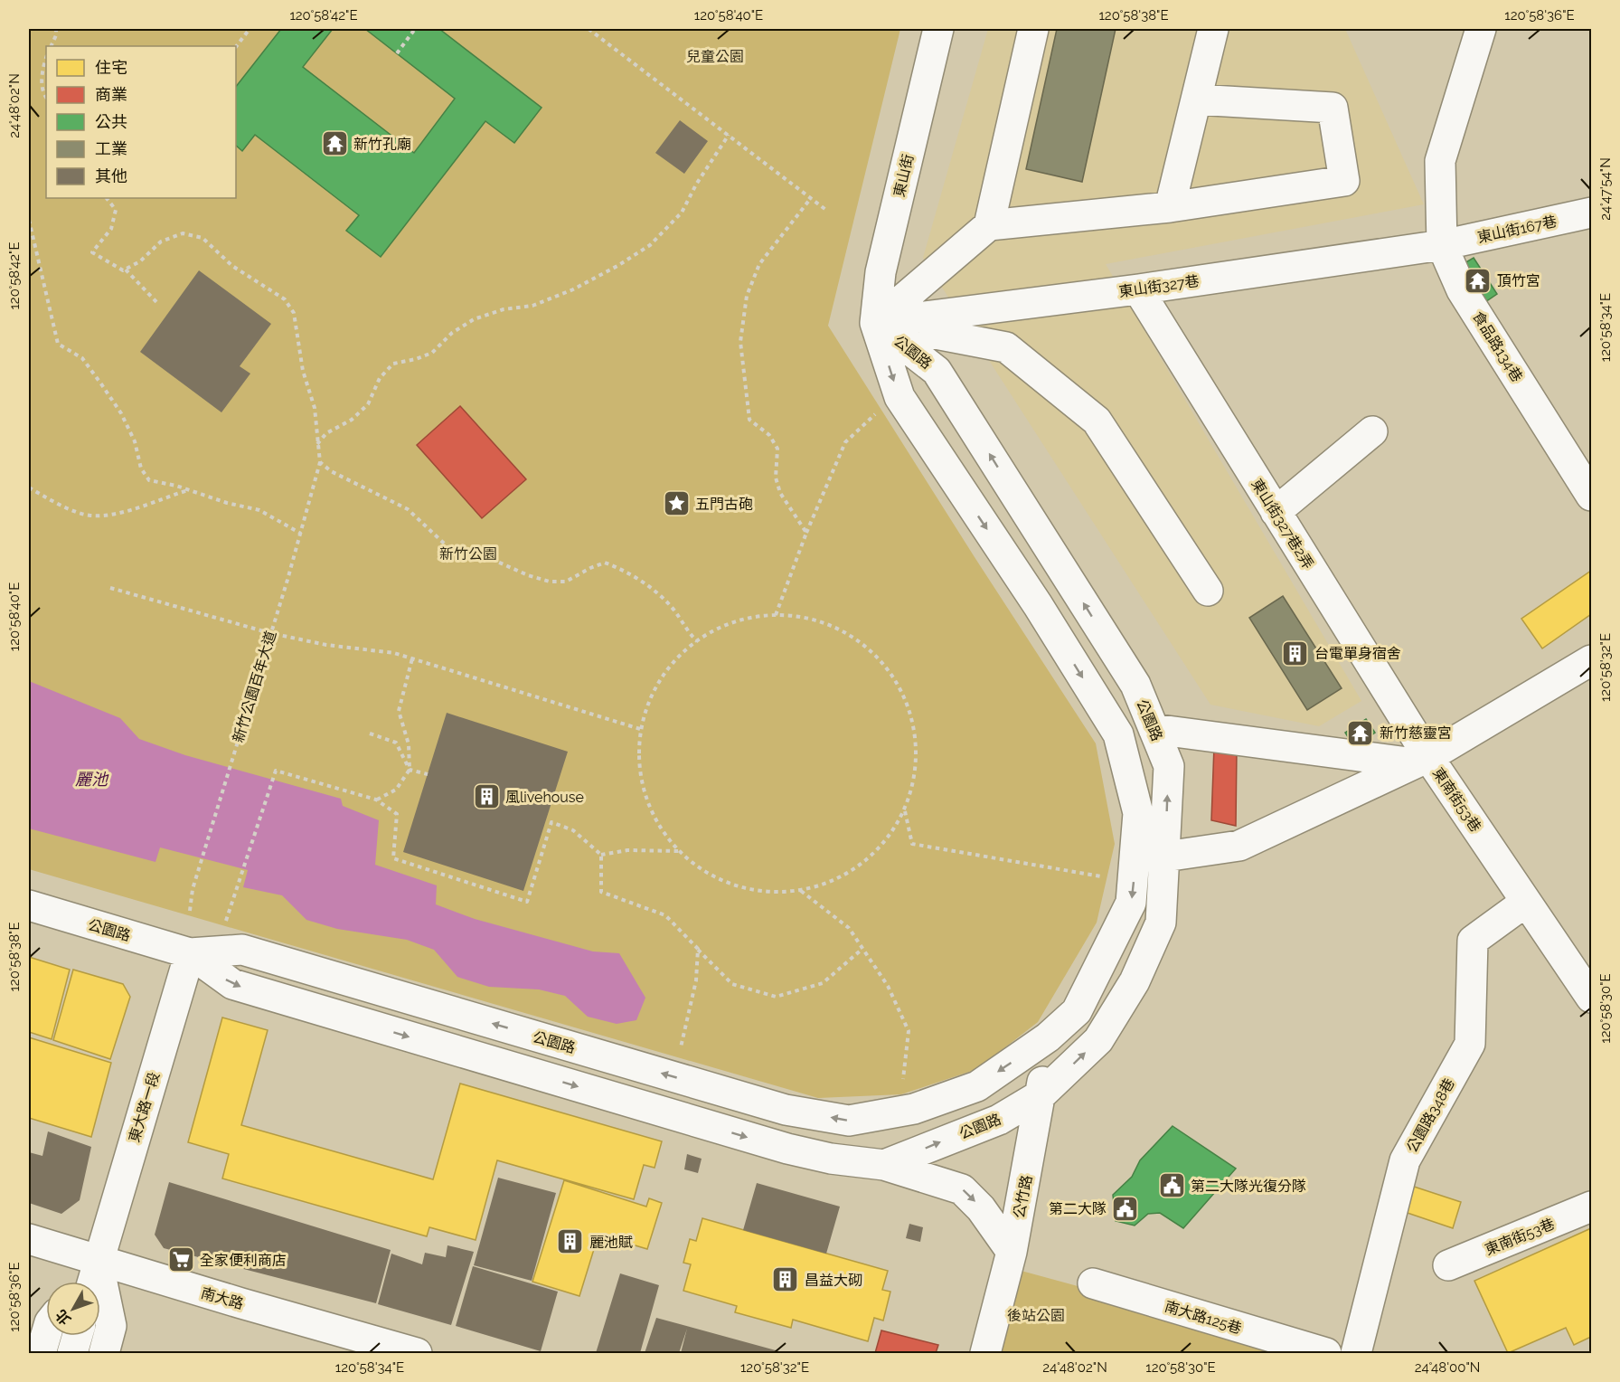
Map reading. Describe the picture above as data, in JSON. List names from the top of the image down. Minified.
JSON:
{"streets":{"street":["東山街","東山街167巷","東山街327巷","食品路134巷","公園路","東山街327巷2弄","東南街53巷","東大路一段","公園路348巷","公竹路","南大路","南大路125巷"],"path":["新竹公園百年大道"]},"crossings":[["東山街","東山街327巷"],["東山街","公園路"],["東山街167巷","東山街327巷"],["東山街167巷","食品路134巷"],["東山街327巷","食品路134巷"],["東山街327巷","公園路"],["東山街327巷","東山街327巷2弄"],["公園路","東大路一段"],["公園路","公竹路"],["東山街327巷2弄","東南街53巷"],["東南街53巷","公園路348巷"],["東大路一段","南大路"]],"water":["麗池"],"parks":["兒童公園","新竹公園","後站公園"],"places":{"temple":["新竹孔廟","頂竹宮","新竹慈靈宮"],"place":["五門古砲"],"building":["台電單身宿舍","風livehouse","麗池賦","昌益大砌"],"public building":["第二大隊光復分隊","第二大隊"],"supermarket":["全家便利商店"]},"legend":["住宅","商業","公共","工業","其他"],"north":"bottom left","coordinates":["120°58'42\"E","120°58'40\"E","120°58'38\"E","120°58'36\"E","24°48'02\"N","24°47'54\"N","120°58'34\"E","120°58'32\"E","120°58'30\"E","24°48'00\"N"]}
